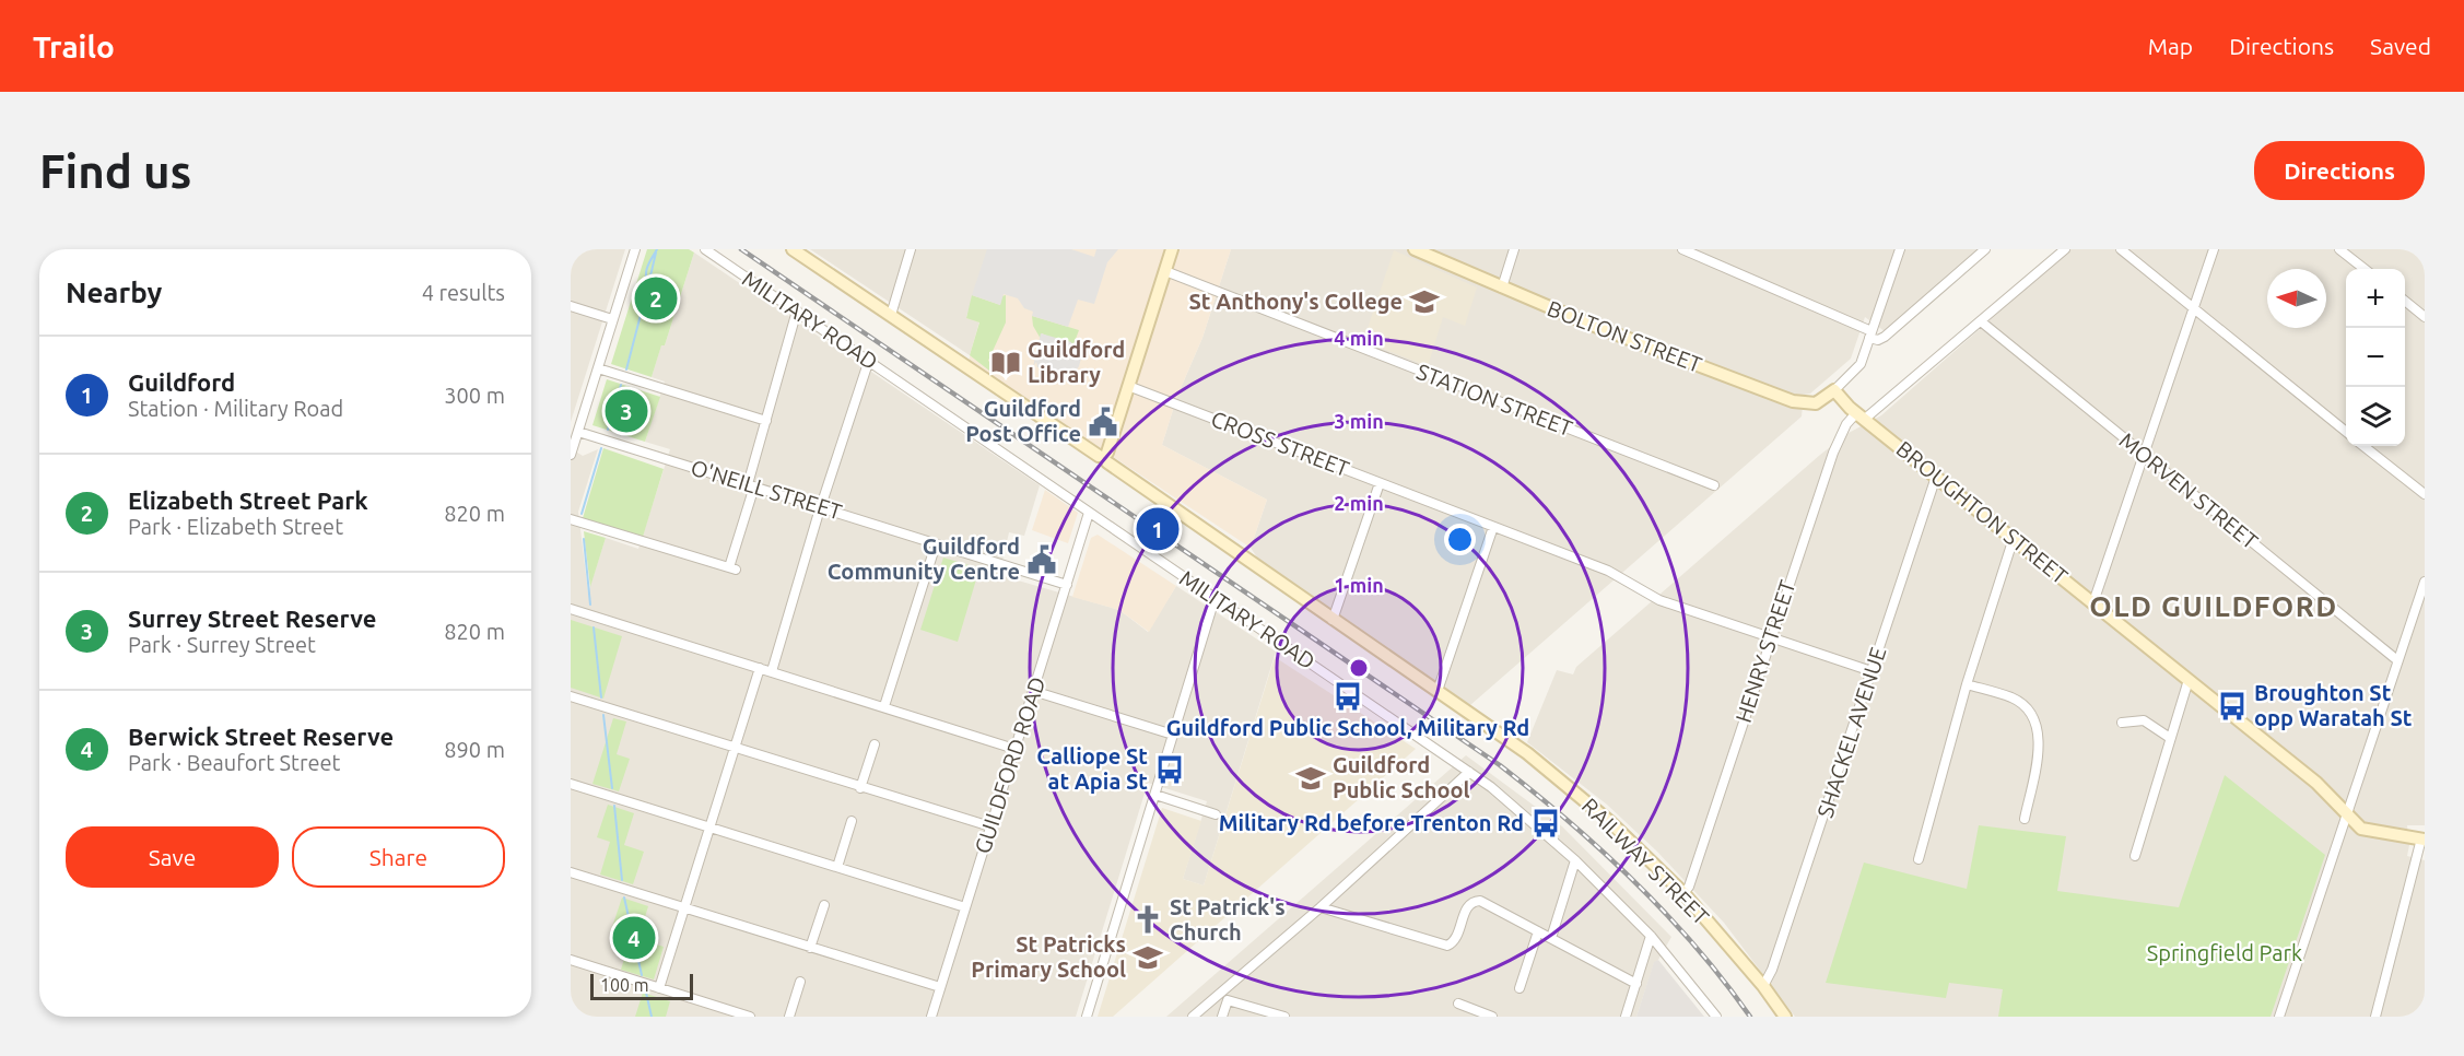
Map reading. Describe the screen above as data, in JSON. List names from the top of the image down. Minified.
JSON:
{"streets":{"street":["MILITARY ROAD","BOLTON STREET","STATION STREET","CROSS STREET","O'NEILL STREET","MORVEN STREET","BROUGHTON STREET","HENRY STREET","SHACKEL AVENUE","GUILDFORD ROAD","RAILWAY STREET"]},"crossings":[["MILITARY ROAD","GUILDFORD ROAD"],["BOLTON STREET","BROUGHTON STREET"],["CROSS STREET","HENRY STREET"],["CROSS STREET","SHACKEL AVENUE"],["O'NEILL STREET","GUILDFORD ROAD"],["MORVEN STREET","HENRY STREET"],["BROUGHTON STREET","HENRY STREET"],["BROUGHTON STREET","SHACKEL AVENUE"],["HENRY STREET","RAILWAY STREET"],["SHACKEL AVENUE","RAILWAY STREET"]],"districts":["OLD GUILDFORD"],"parks":["Springfield Park"],"places":{"school or university":["St Anthony's College","Guildford Public School","St Patricks Primary School"],"library":["Guildford Library"],"public building":["Guildford Post Office","Guildford Community Centre"],"bus stop":["Guildford Public School, Military Rd","Broughton St opp Waratah St","Calliope St at Apia St","Military Rd before Trenton Rd"],"church":["St Patrick's Church"]},"scale_bar":"100 m","north":"left","page":{"header":"Trailo","nav":["Map","Directions","Saved"],"buttons":["Directions",["Save","Share"]],"title":"Find us","heading":["Nearby","4 results"],"map_buttons":["+","−"],"pins":["2","3","1","4"],"list":[{"mark":"1","name":"Guildford","note":"Station · Military Road","value":"300 m"},{"mark":"2","name":"Elizabeth Street Park","note":"Park · Elizabeth Street","value":"820 m"},{"mark":"3","name":"Surrey Street Reserve","note":"Park · Surrey Street","value":"820 m"},{"mark":"4","name":"Berwick Street Reserve","note":"Park · Beaufort Street","value":"890 m"}],"scale":"100 m"},"rings":["4 min","3 min","2 min","1 min"]}
